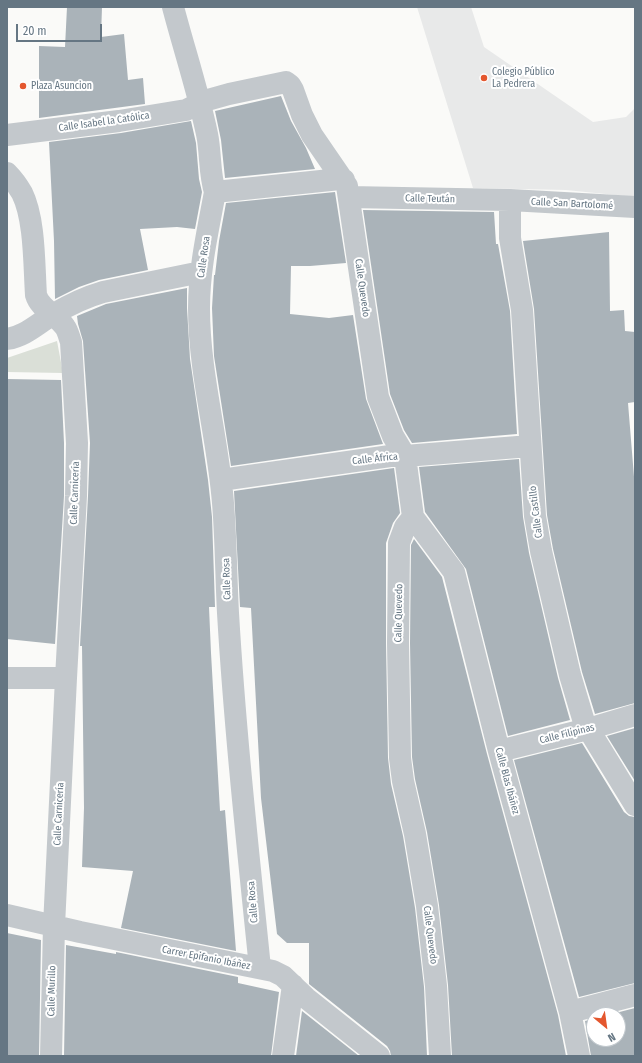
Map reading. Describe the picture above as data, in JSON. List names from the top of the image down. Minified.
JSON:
{"streets":{"street":["Calle Isabel la Católica","Calle Teután","Calle San Bartolomé","Calle Rosa","Calle Quevedo","Calle África","Calle Carnicería","Calle Castillo","Calle Filipinas","Calle Blas Ibáñez","Carrer Epifanio Ibáñez","Calle Murillo"]},"crossings":[["Calle Isabel la Católica","Calle Teután"],["Calle Isabel la Católica","Calle Rosa"],["Calle Isabel la Católica","Calle Quevedo"],["Calle Teután","Calle San Bartolomé"],["Calle Teután","Calle Rosa"],["Calle Teután","Calle Quevedo"],["Calle Teután","Calle Castillo"],["Calle San Bartolomé","Calle Castillo"],["Calle Rosa","Calle África"],["Calle Rosa","Carrer Epifanio Ibáñez"],["Calle Quevedo","Calle África"],["Calle Quevedo","Calle Blas Ibáñez"],["Calle África","Calle Castillo"],["Calle Carnicería","Carrer Epifanio Ibáñez"],["Calle Carnicería","Calle Murillo"],["Calle Castillo","Calle Filipinas"],["Calle Filipinas","Calle Blas Ibáñez"],["Carrer Epifanio Ibáñez","Calle Murillo"]],"places":["Colegio Público La Pedrera","Plaza Asuncion"],"scale_bar":"20 m","north":"bottom right"}
